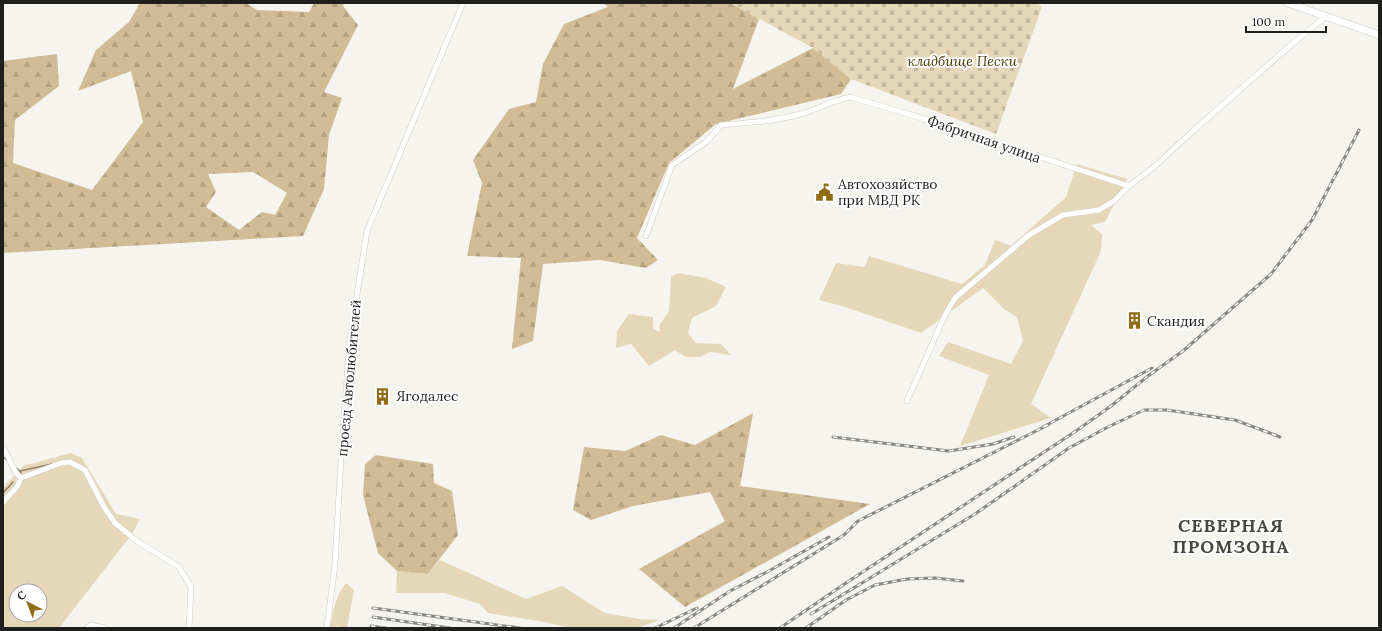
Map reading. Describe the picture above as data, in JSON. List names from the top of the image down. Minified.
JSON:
{"streets":{"street":["Фабричная улица","проезд Автолюбителей"]},"districts":["СЕВЕРНАЯ ПРОМЗОНА"],"parks":["кладбище Пески"],"places":{"public building":["Автохозяйство при МВД РК"],"building":["Скандия","Ягодалес"]},"scale_bar":"100 m","north":"top left"}
